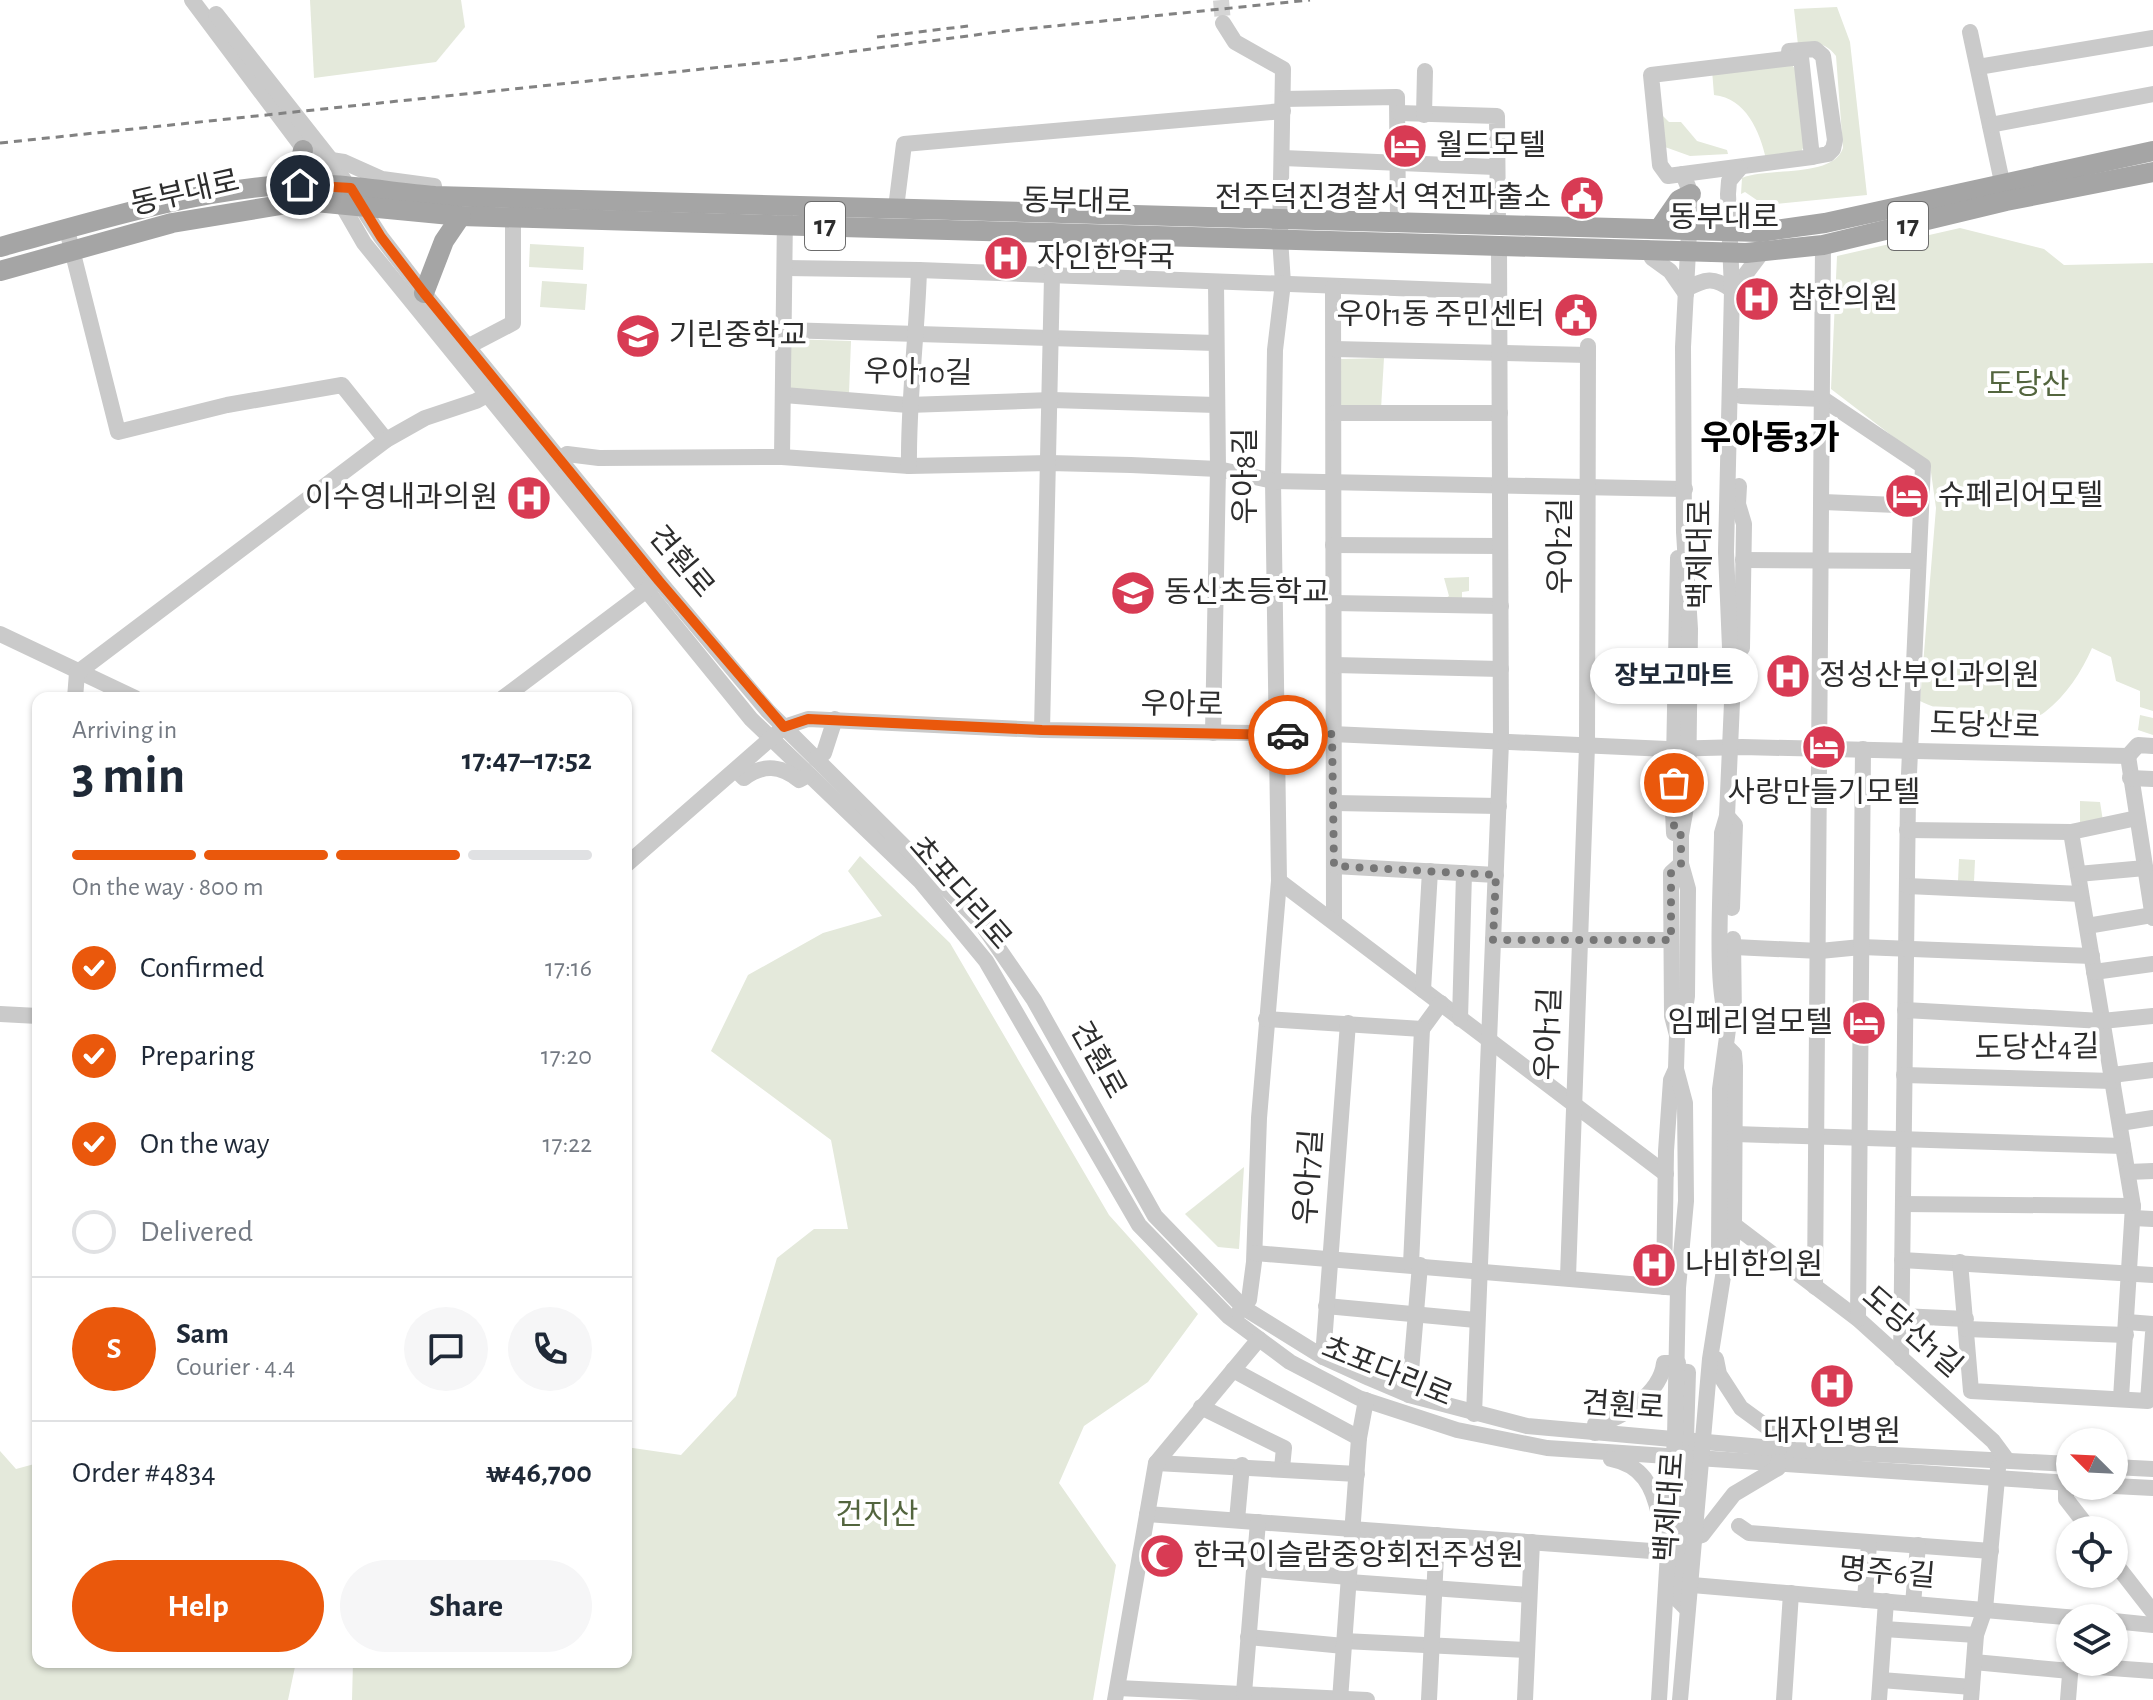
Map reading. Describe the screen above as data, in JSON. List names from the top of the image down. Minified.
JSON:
{"streets":{"main road":["동부대로","17"],"street":["우아10길","우아8길","우아2길","백제대로","견훤로","우아로","도당산로","초포다리로","우아1길","도당산4길","우아7길","도당산1길","명주6길"]},"crossings":[["동부대로","우아8길"],["동부대로","백제대로"],["동부대로","견훤로"],["동부대로","초포다리로"],["우아8길","우아로"],["우아8길","우아7길"],["우아2길","우아로"],["우아2길","우아1길"],["백제대로","견훤로"],["백제대로","우아로"],["백제대로","도당산로"],["백제대로","초포다리로"],["백제대로","도당산1길"],["백제대로","명주6길"],["견훤로","우아로"],["견훤로","초포다리로"],["견훤로","우아7길"],["우아로","도당산로"],["우아로","우아1길"],["우아로","우아7길"],["초포다리로","우아7길"],["초포다리로","도당산1길"]],"districts":["우아동3가"],"parks":["도당산","건지산"],"places":{"hotel":["월드모텔","슈페리어모텔","사랑만들기모텔","임페리얼모텔"],"public building":["전주덕진경찰서 역전파출소","우아1동 주민센터"],"hospital":["자인한약국","참한의원","이수영내과의원","정성산부인과의원","나비한의원","대자인병원"],"school or university":["기린중학교","동신초등학교"],"other":["장보고마트"],"mosque":["한국이슬람중앙회전주성원"]},"north":"top left","page":{"bubble":"장보고마트","heading":["3 min","Arriving in","17:47–17:52"],"panel":["Sam","Courier · 4.4","Order #4834","₩46,700"],"bar":"On the way · 800 m","list":[["Confirmed","17:16"],["Preparing","17:20"],["On the way","17:22"],"Delivered"],"round":"S","buttons":["Help","Share"]}}
